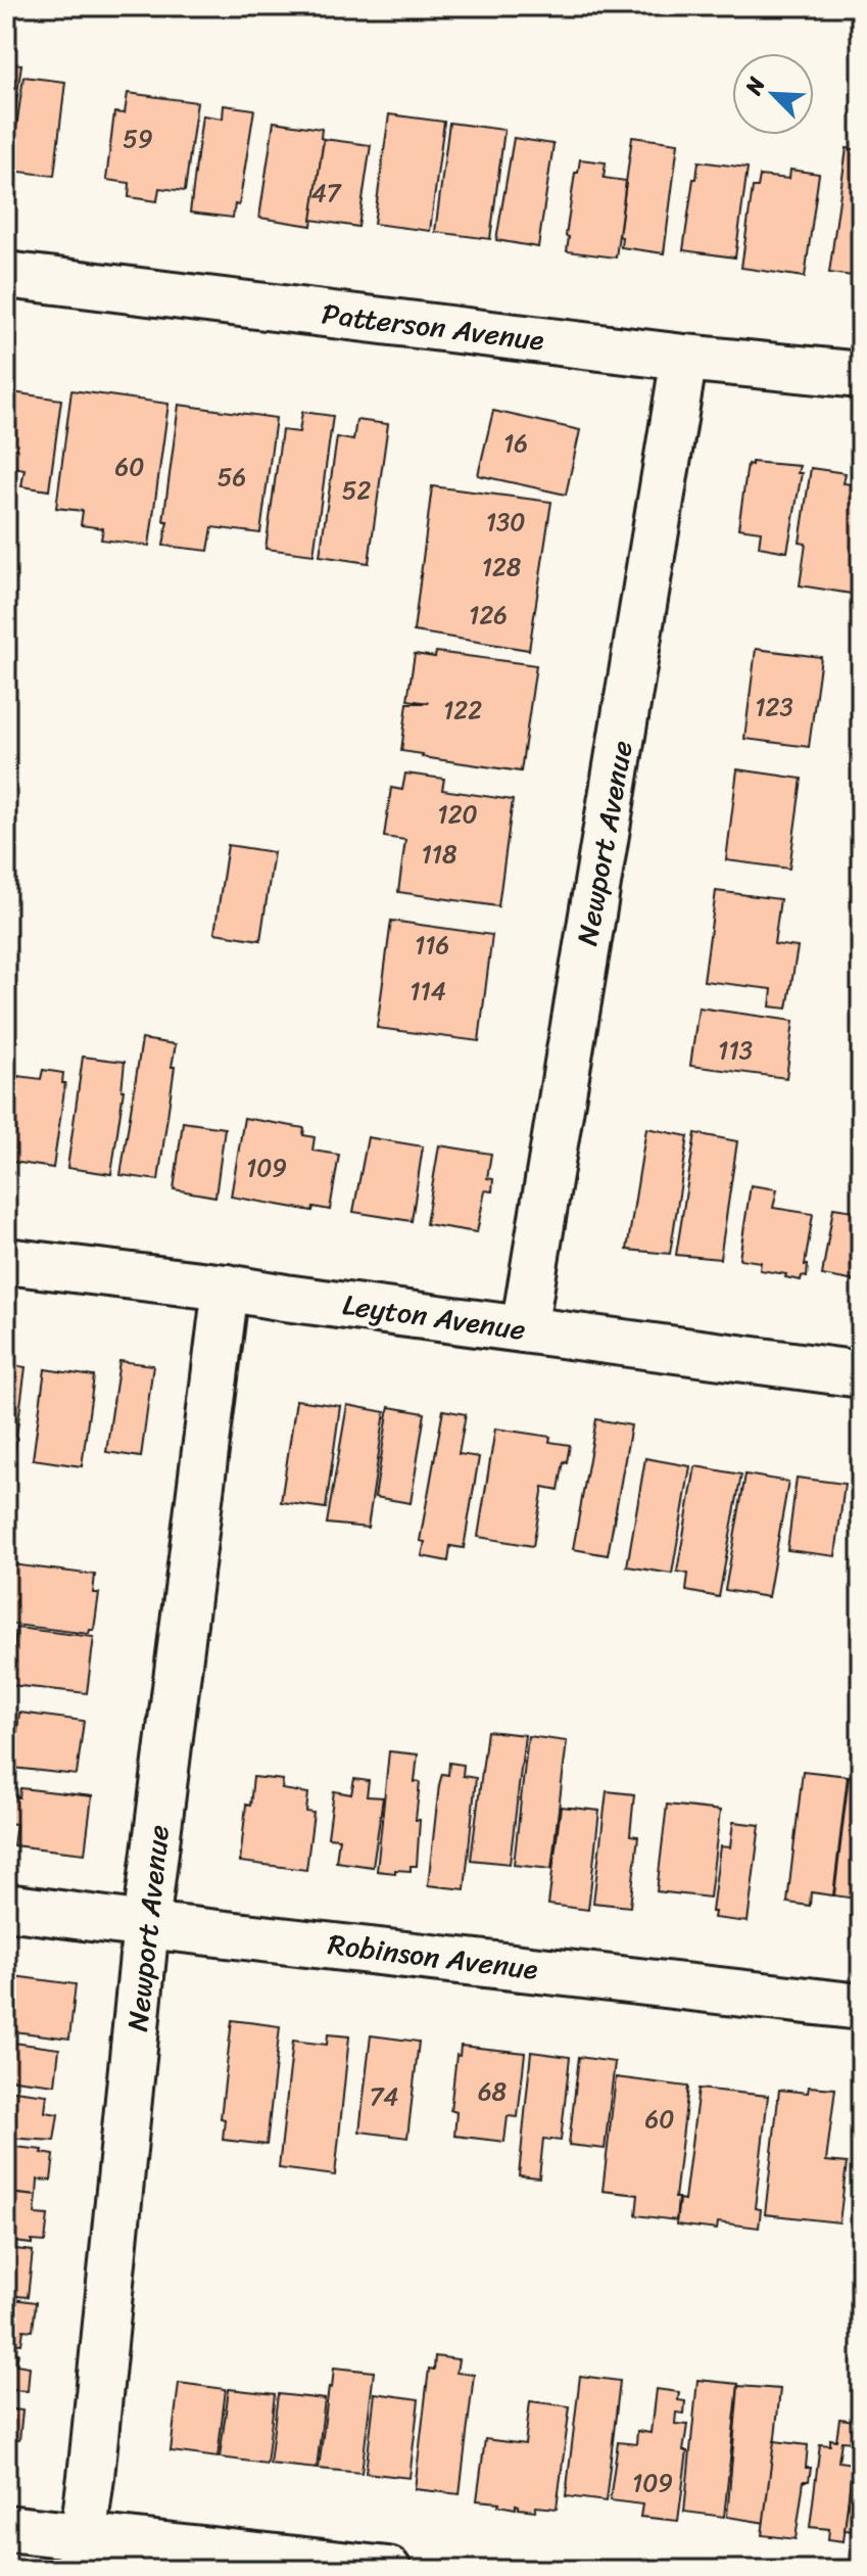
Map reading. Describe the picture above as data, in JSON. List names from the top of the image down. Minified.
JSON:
{"streets":{"street":["Patterson Avenue","Newport Avenue","Leyton Avenue","Robinson Avenue"]},"crossings":[["Patterson Avenue","Newport Avenue"],["Newport Avenue","Leyton Avenue"],["Newport Avenue","Robinson Avenue"]],"house_numbers":["59","47","16","60","56","52","130","128","126","123","122","120","118","116","114","113","109","68","74","60","109"],"north":"top left"}
